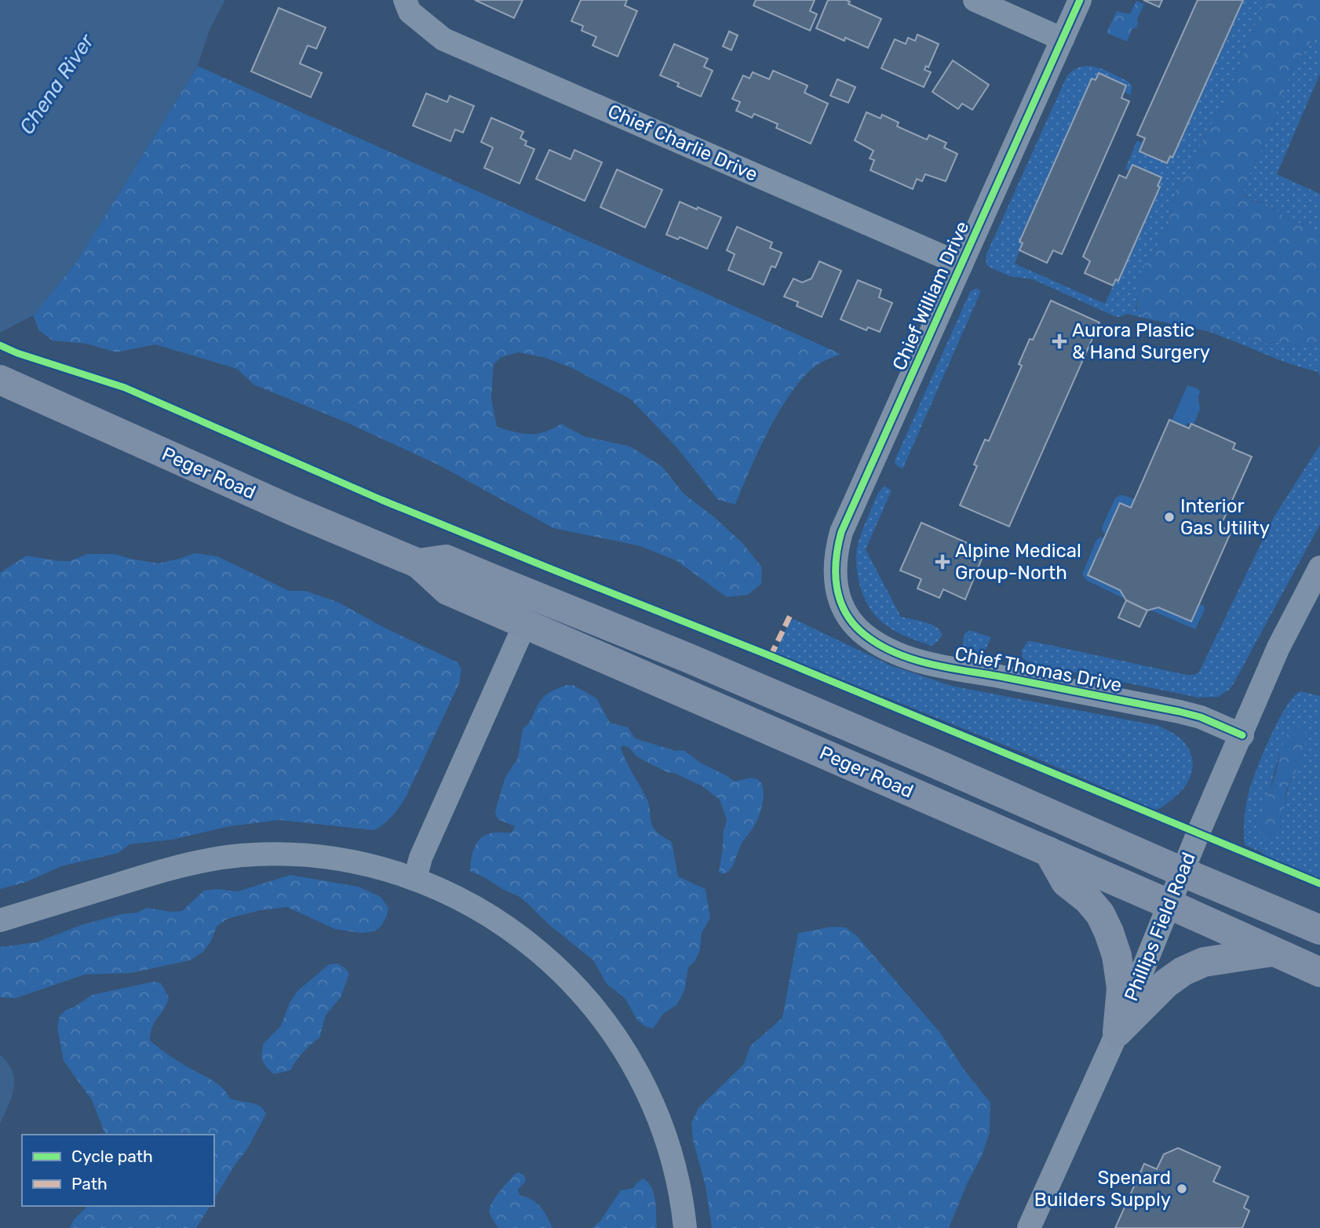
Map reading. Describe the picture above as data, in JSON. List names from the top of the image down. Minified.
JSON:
{"streets":{"main road":["Peger Road"],"street":["Chief Charlie Drive","Chief William Drive","Chief Thomas Drive","Phillips Field Road"]},"crossings":[["Chief Charlie Drive","Chief William Drive"],["Chief William Drive","Chief Thomas Drive"],["Peger Road","Phillips Field Road"],["Chief Thomas Drive","Phillips Field Road"]],"water":["Chena River"],"places":{"health":["Aurora Plastic & Hand Surgery","Alpine Medical Group-North"],"other":["Interior Gas Utility","Spenard Builders Supply"]},"legend":["Cycle path","Path"]}
